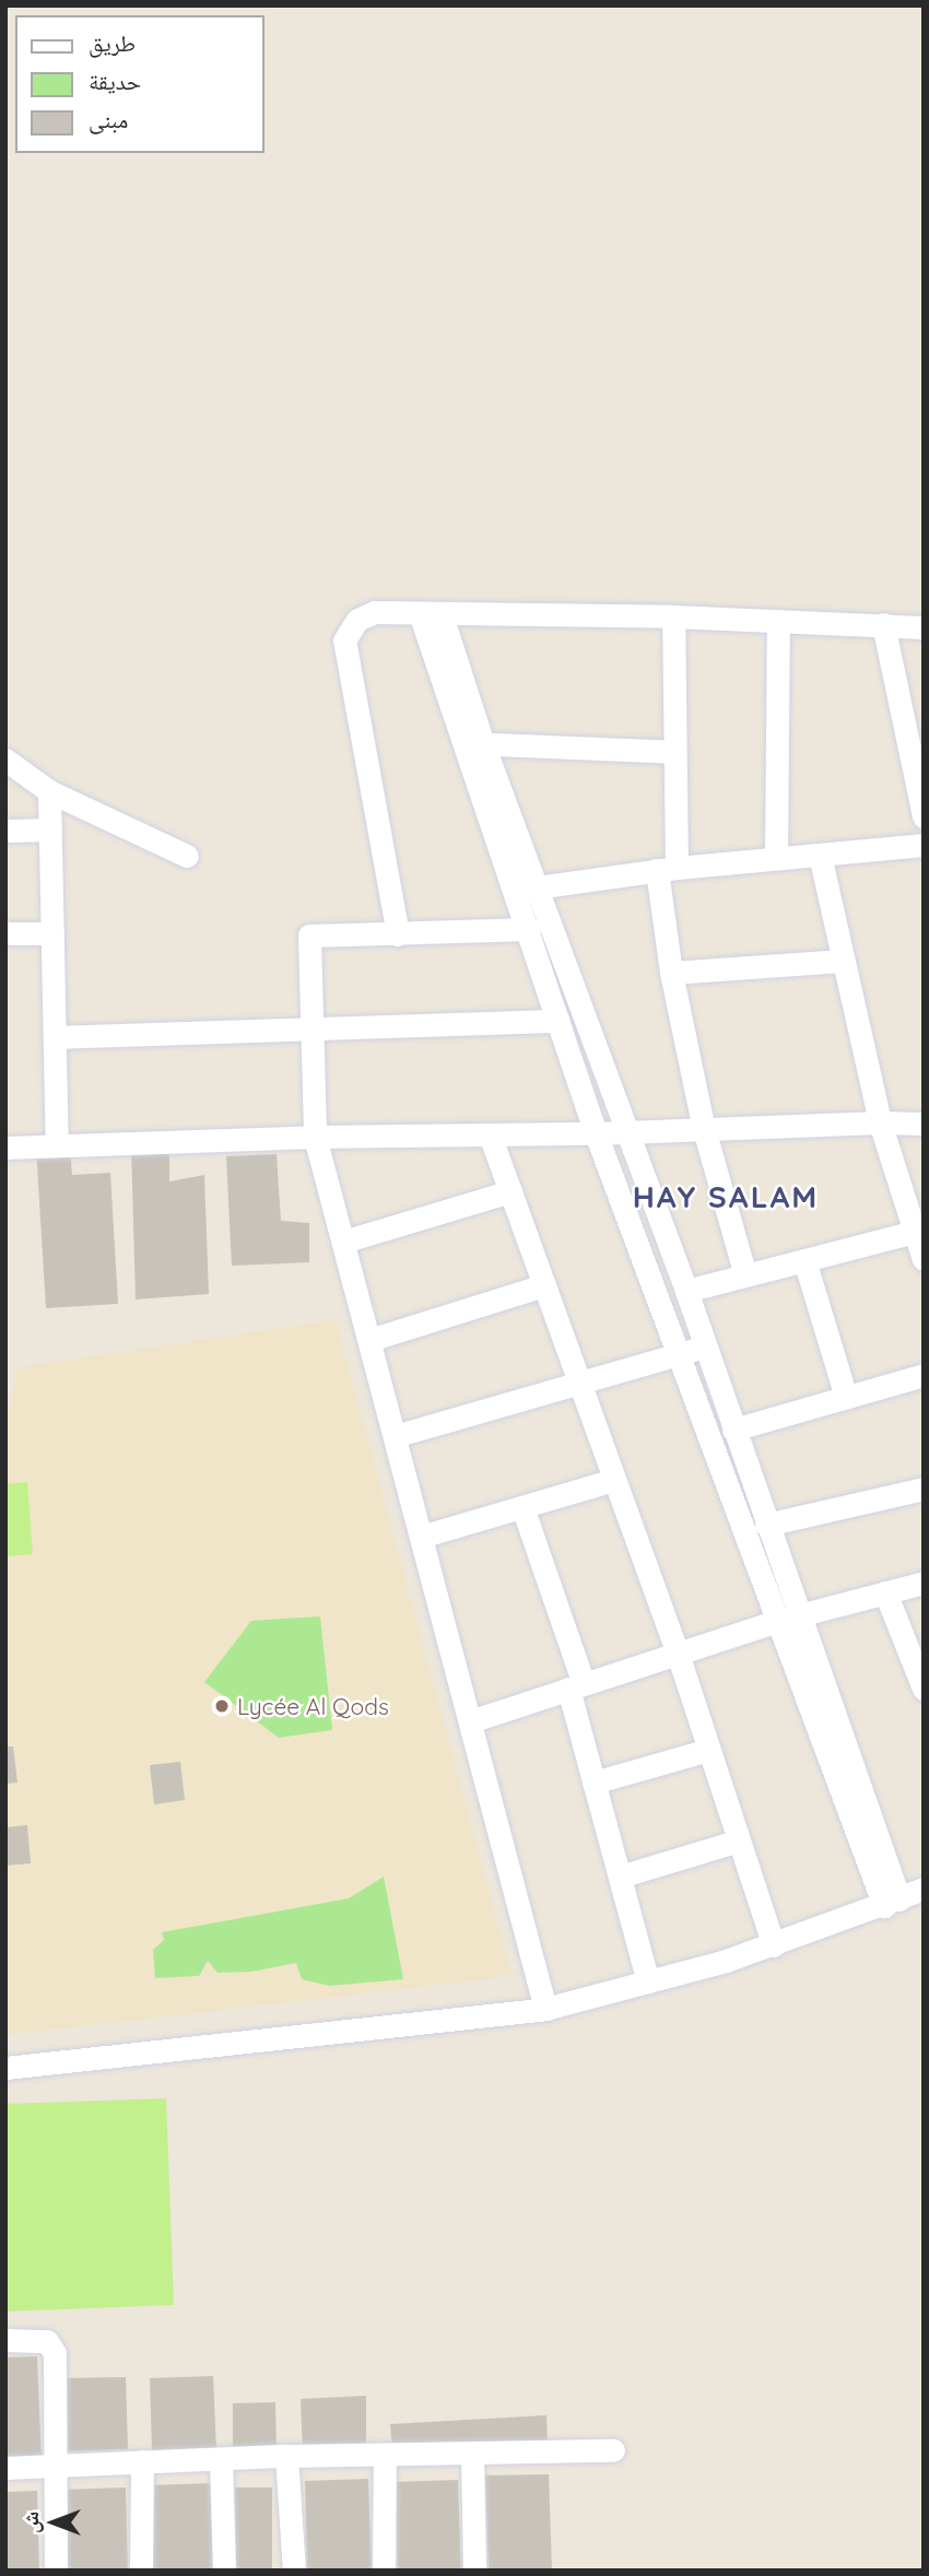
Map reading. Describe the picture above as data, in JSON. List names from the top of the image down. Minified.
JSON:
{"districts":["HAY SALAM"],"places":["Lycée Al Qods"],"legend":["طريق","حديقة","مبنى"],"north":"left"}
